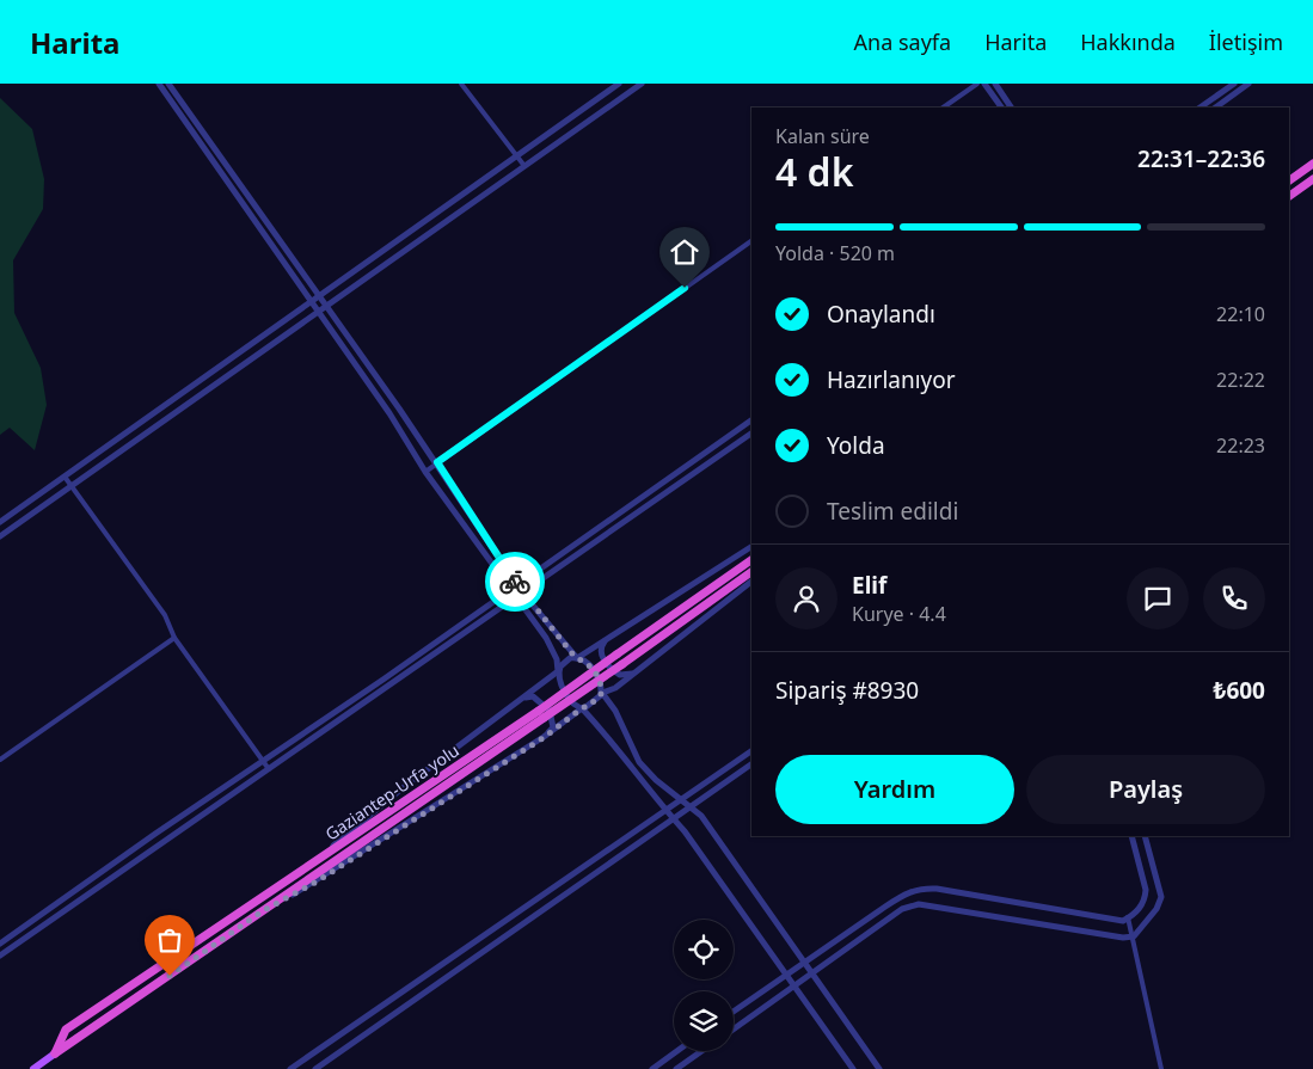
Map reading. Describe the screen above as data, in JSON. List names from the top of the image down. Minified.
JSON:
{"streets":{"highway":["Gaziantep-Urfa yolu"]},"page":{"header":"Harita","nav":["Ana sayfa","Harita","Hakkında","İletişim"],"heading":["4 dk","Kalan süre","22:31–22:36"],"panel":["Elif","Kurye · 4.4","Sipariş #8930","₺600"],"bar":"Yolda · 520 m","list":[["Onaylandı","22:10"],["Hazırlanıyor","22:22"],["Yolda","22:23"],"Teslim edildi"],"buttons":["Yardım","Paylaş"]}}
